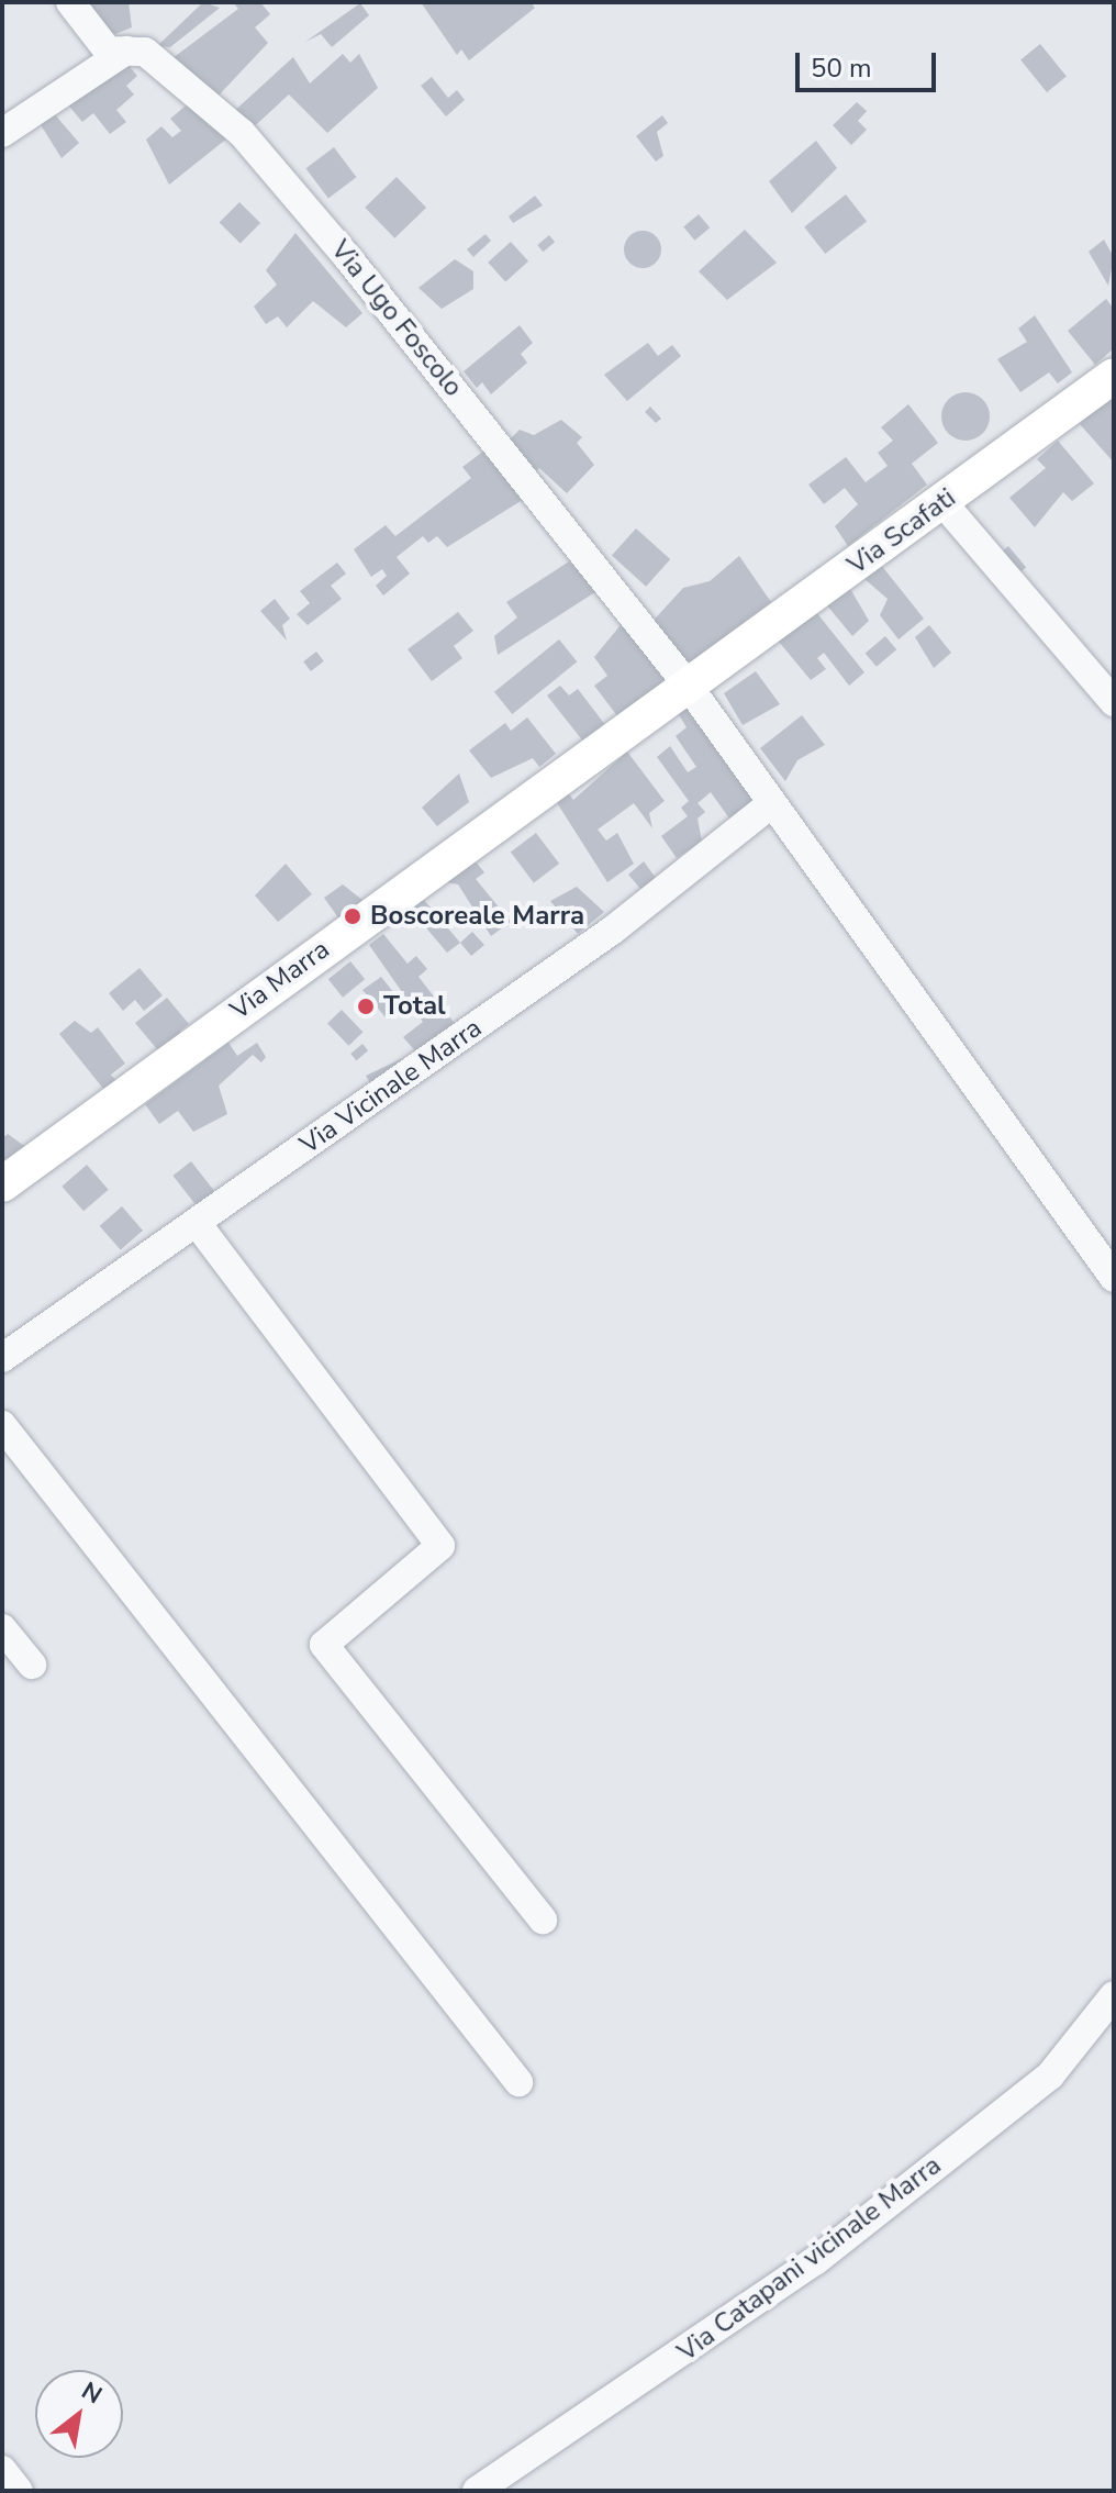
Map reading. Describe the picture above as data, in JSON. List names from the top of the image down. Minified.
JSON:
{"streets":{"main road":["Via Scafati","Via Marra"],"street":["Via Ugo Foscolo","Via Vicinale Marra","Via Catapani vicinale Marra"]},"crossings":[["Via Ugo Foscolo","Via Scafati"],["Via Ugo Foscolo","Via Marra"],["Via Ugo Foscolo","Via Vicinale Marra"],["Via Scafati","Via Marra"]],"places":["Boscoreale Marra","Total"],"scale_bar":"50 m","north":"top right"}
